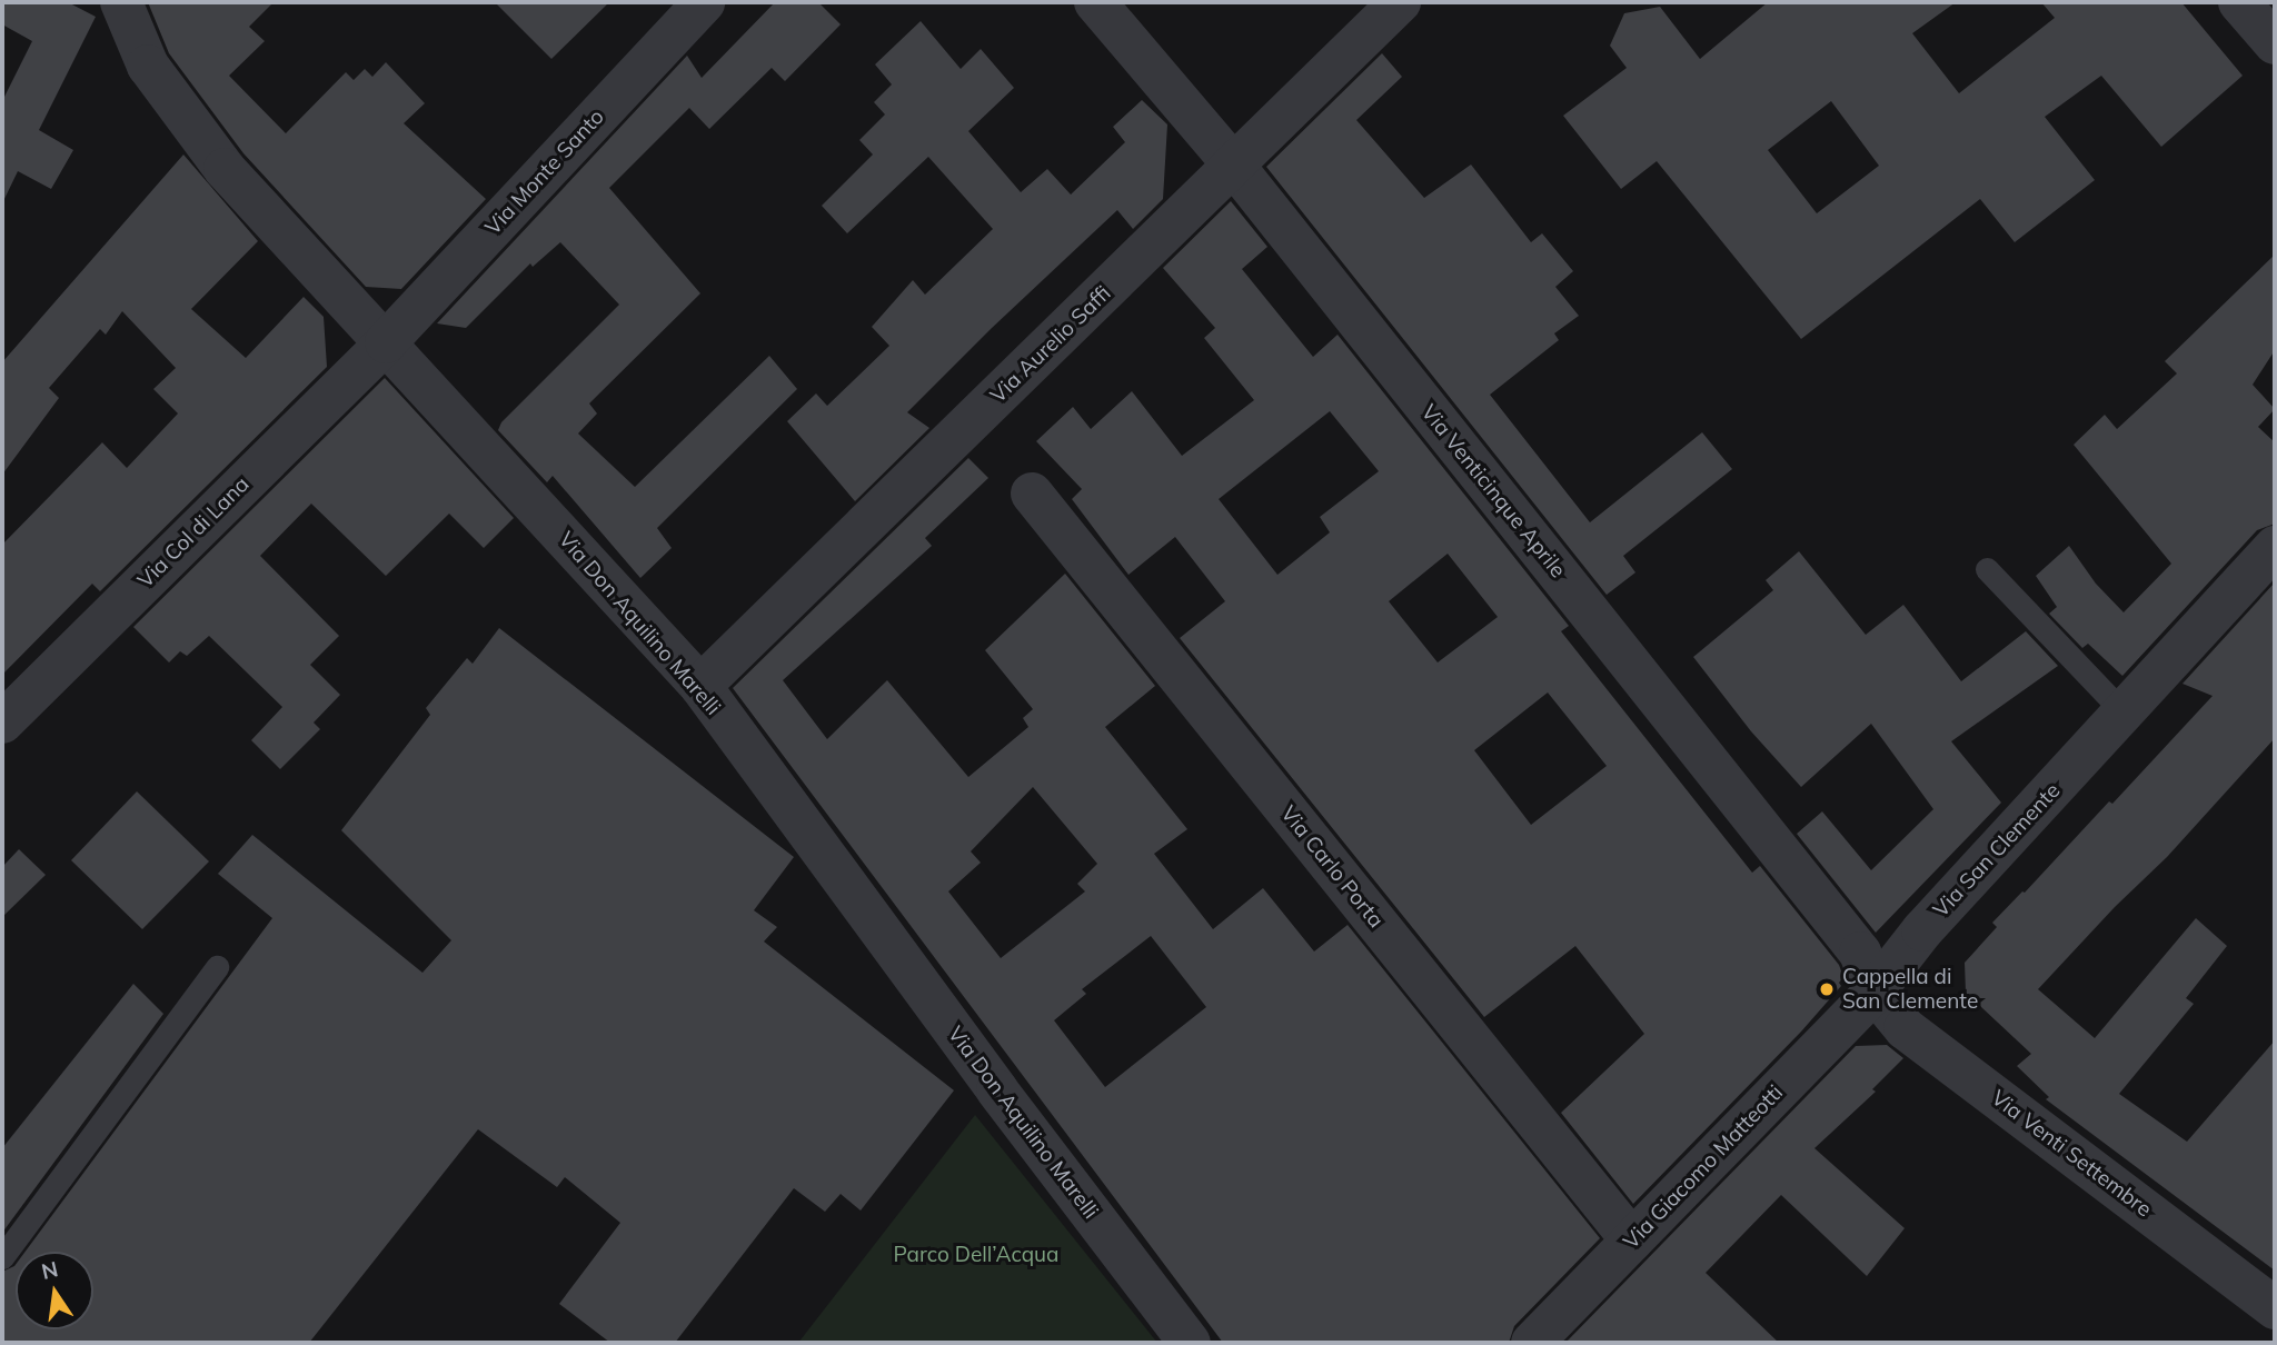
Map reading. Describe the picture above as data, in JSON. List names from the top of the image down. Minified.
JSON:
{"streets":{"street":["Via Monte Santo","Via Aurelio Saffi","Via Venticinque Aprile","Via Col di Lana","Via Don Aquilino Marelli","Via San Clemente","Via Carlo Porta","Via Venti Settembre","Via Giacomo Matteotti"]},"crossings":[["Via Monte Santo","Via Col di Lana"],["Via Monte Santo","Via Don Aquilino Marelli"],["Via Aurelio Saffi","Via Venticinque Aprile"],["Via Aurelio Saffi","Via Don Aquilino Marelli"],["Via Venticinque Aprile","Via San Clemente"],["Via Venticinque Aprile","Via Venti Settembre"],["Via Venticinque Aprile","Via Giacomo Matteotti"],["Via Col di Lana","Via Don Aquilino Marelli"],["Via San Clemente","Via Venti Settembre"],["Via San Clemente","Via Giacomo Matteotti"],["Via Carlo Porta","Via Giacomo Matteotti"],["Via Venti Settembre","Via Giacomo Matteotti"]],"parks":["Parco Dell’Acqua"],"places":["Cappella di San Clemente"],"north":"top"}
